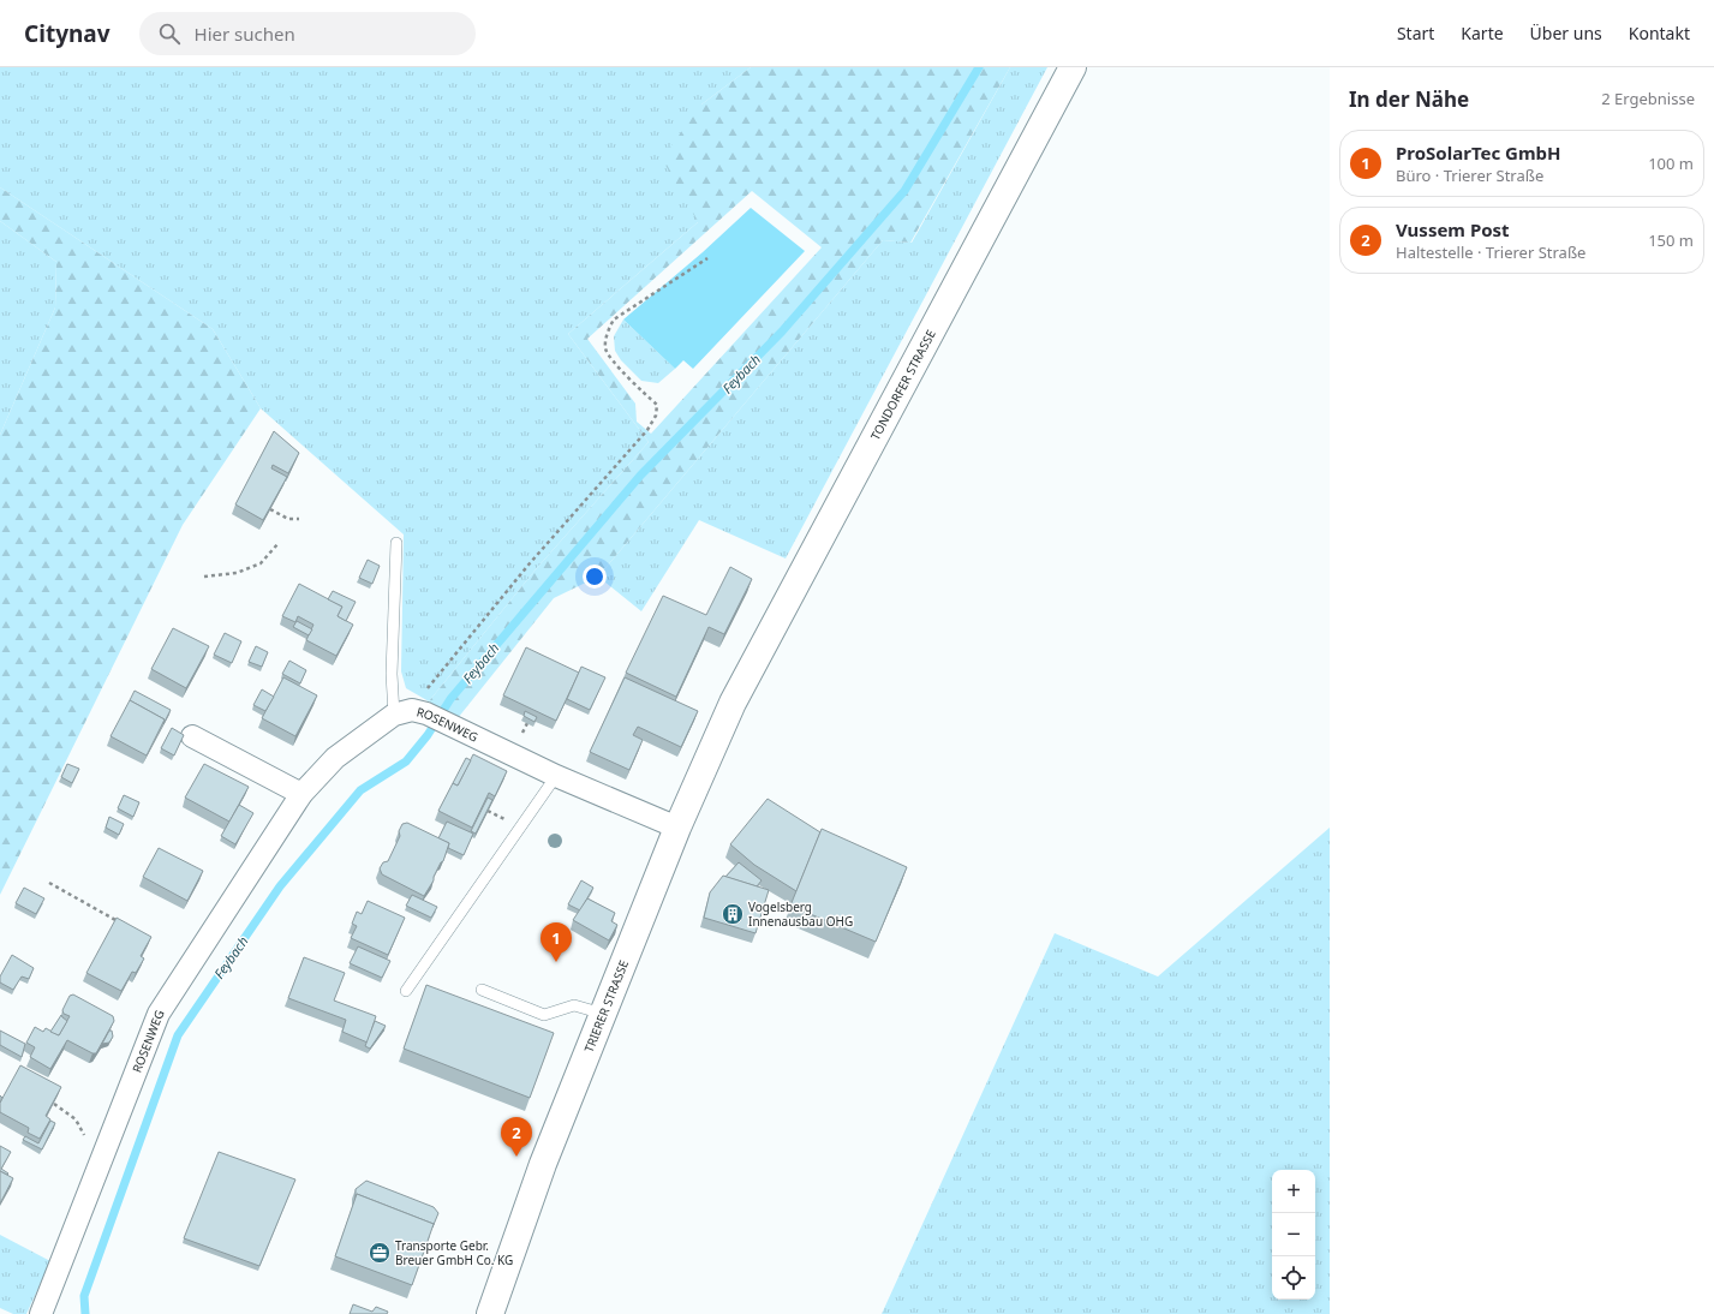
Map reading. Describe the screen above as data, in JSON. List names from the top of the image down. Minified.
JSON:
{"streets":{"main road":["TONDORFER STRASSE","TRIERER STRASSE"],"street":["ROSENWEG"]},"crossings":[["TONDORFER STRASSE","TRIERER STRASSE"],["ROSENWEG","TRIERER STRASSE"]],"water":["Feybach"],"places":{"building":["Vogelsberg Innenausbau OHG"],"office":["Transporte Gebr. Breuer GmbH Co. KG"]},"page":{"header":"Citynav","search":"Hier suchen","nav":["Start","Karte","Über uns","Kontakt"],"heading":["In der Nähe","2 Ergebnisse"],"list":[{"mark":"1","name":"ProSolarTec GmbH","note":"Büro · Trierer Straße","value":"100 m"},{"mark":"2","name":"Vussem Post","note":"Haltestelle · Trierer Straße","value":"150 m"}],"pins":["1","2"],"map_buttons":["+","−"]}}
